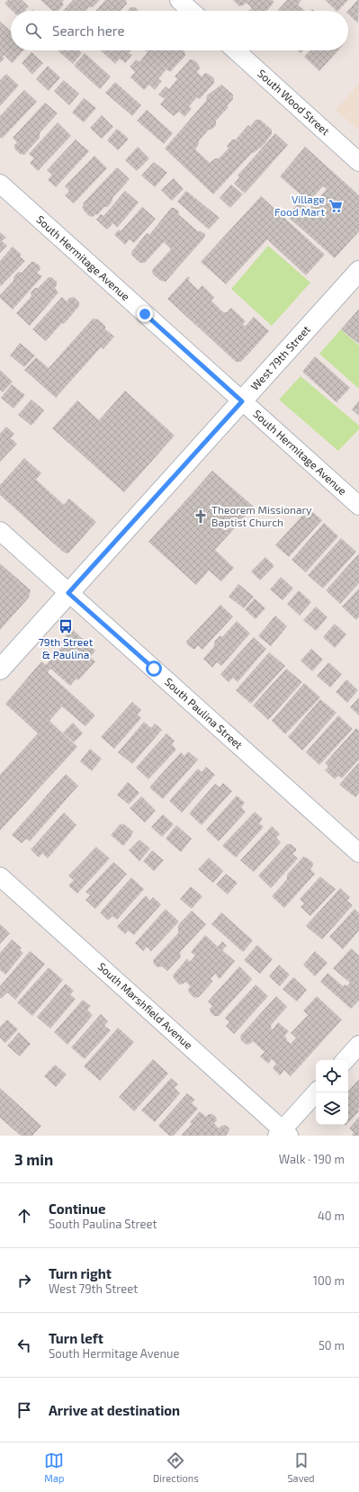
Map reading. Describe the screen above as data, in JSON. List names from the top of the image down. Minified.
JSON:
{"streets":{"main road":["West 79th Street"],"street":["South Wood Street","South Hermitage Avenue","South Paulina Street","South Marshfield Avenue"]},"crossings":[["South Hermitage Avenue","West 79th Street"],["West 79th Street","South Paulina Street"]],"places":{"supermarket":["Village Food Mart"],"church":["Theorem Missionary Baptist Church"],"bus stop":["79th Street & Paulina"]},"page":{"search":"Search here","heading":["3 min","Walk · 190 m"],"list":[["Continue","South Paulina Street","40 m"],["Turn right","West 79th Street","100 m"],["Turn left","South Hermitage Avenue","50 m"],"Arrive at destination"],"nav":["Map","Directions","Saved"]}}
